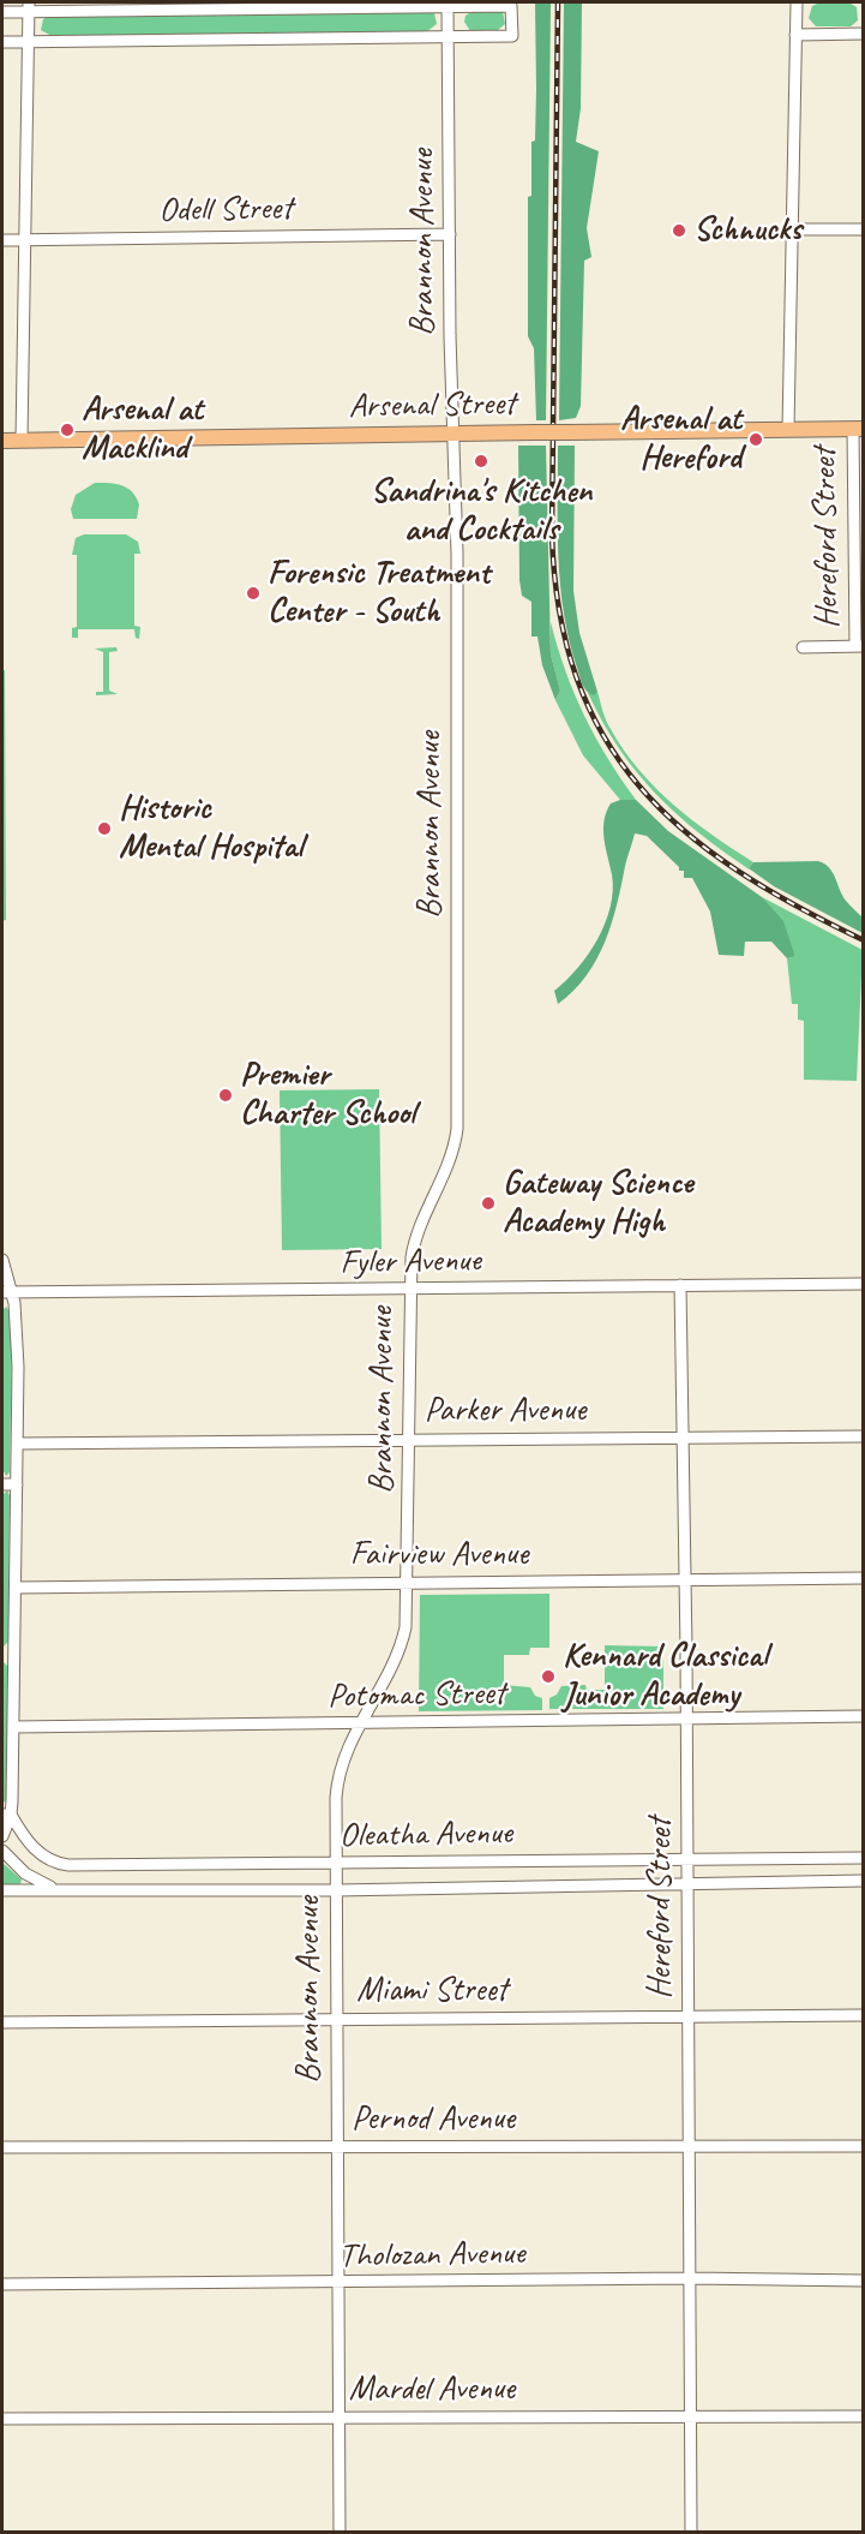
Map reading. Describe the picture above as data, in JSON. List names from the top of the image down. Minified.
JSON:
{"streets":{"main road":["Arsenal Street"],"street":["Odell Street","Brannon Avenue","Hereford Street","Fyler Avenue","Parker Avenue","Fairview Avenue","Potomac Street","Oleatha Avenue","Miami Street","Pernod Avenue","Tholozan Avenue","Mardel Avenue"]},"crossings":[["Odell Street","Brannon Avenue"],["Brannon Avenue","Arsenal Street"],["Brannon Avenue","Fyler Avenue"],["Brannon Avenue","Parker Avenue"],["Brannon Avenue","Fairview Avenue"],["Brannon Avenue","Potomac Street"],["Brannon Avenue","Oleatha Avenue"],["Brannon Avenue","Miami Street"],["Brannon Avenue","Pernod Avenue"],["Brannon Avenue","Tholozan Avenue"],["Brannon Avenue","Mardel Avenue"],["Arsenal Street","Hereford Street"],["Hereford Street","Fyler Avenue"],["Hereford Street","Parker Avenue"],["Hereford Street","Fairview Avenue"],["Hereford Street","Potomac Street"],["Hereford Street","Oleatha Avenue"],["Hereford Street","Miami Street"],["Hereford Street","Pernod Avenue"],["Hereford Street","Tholozan Avenue"],["Hereford Street","Mardel Avenue"]],"places":["Schnucks","Arsenal at Macklind","Arsenal at Hereford","Sandrina's Kitchen and Cocktails","Forensic Treatment Center - South","Historic Mental Hospital","Premier Charter School","Gateway Science Academy High","Kennard Classical Junior Academy"]}
